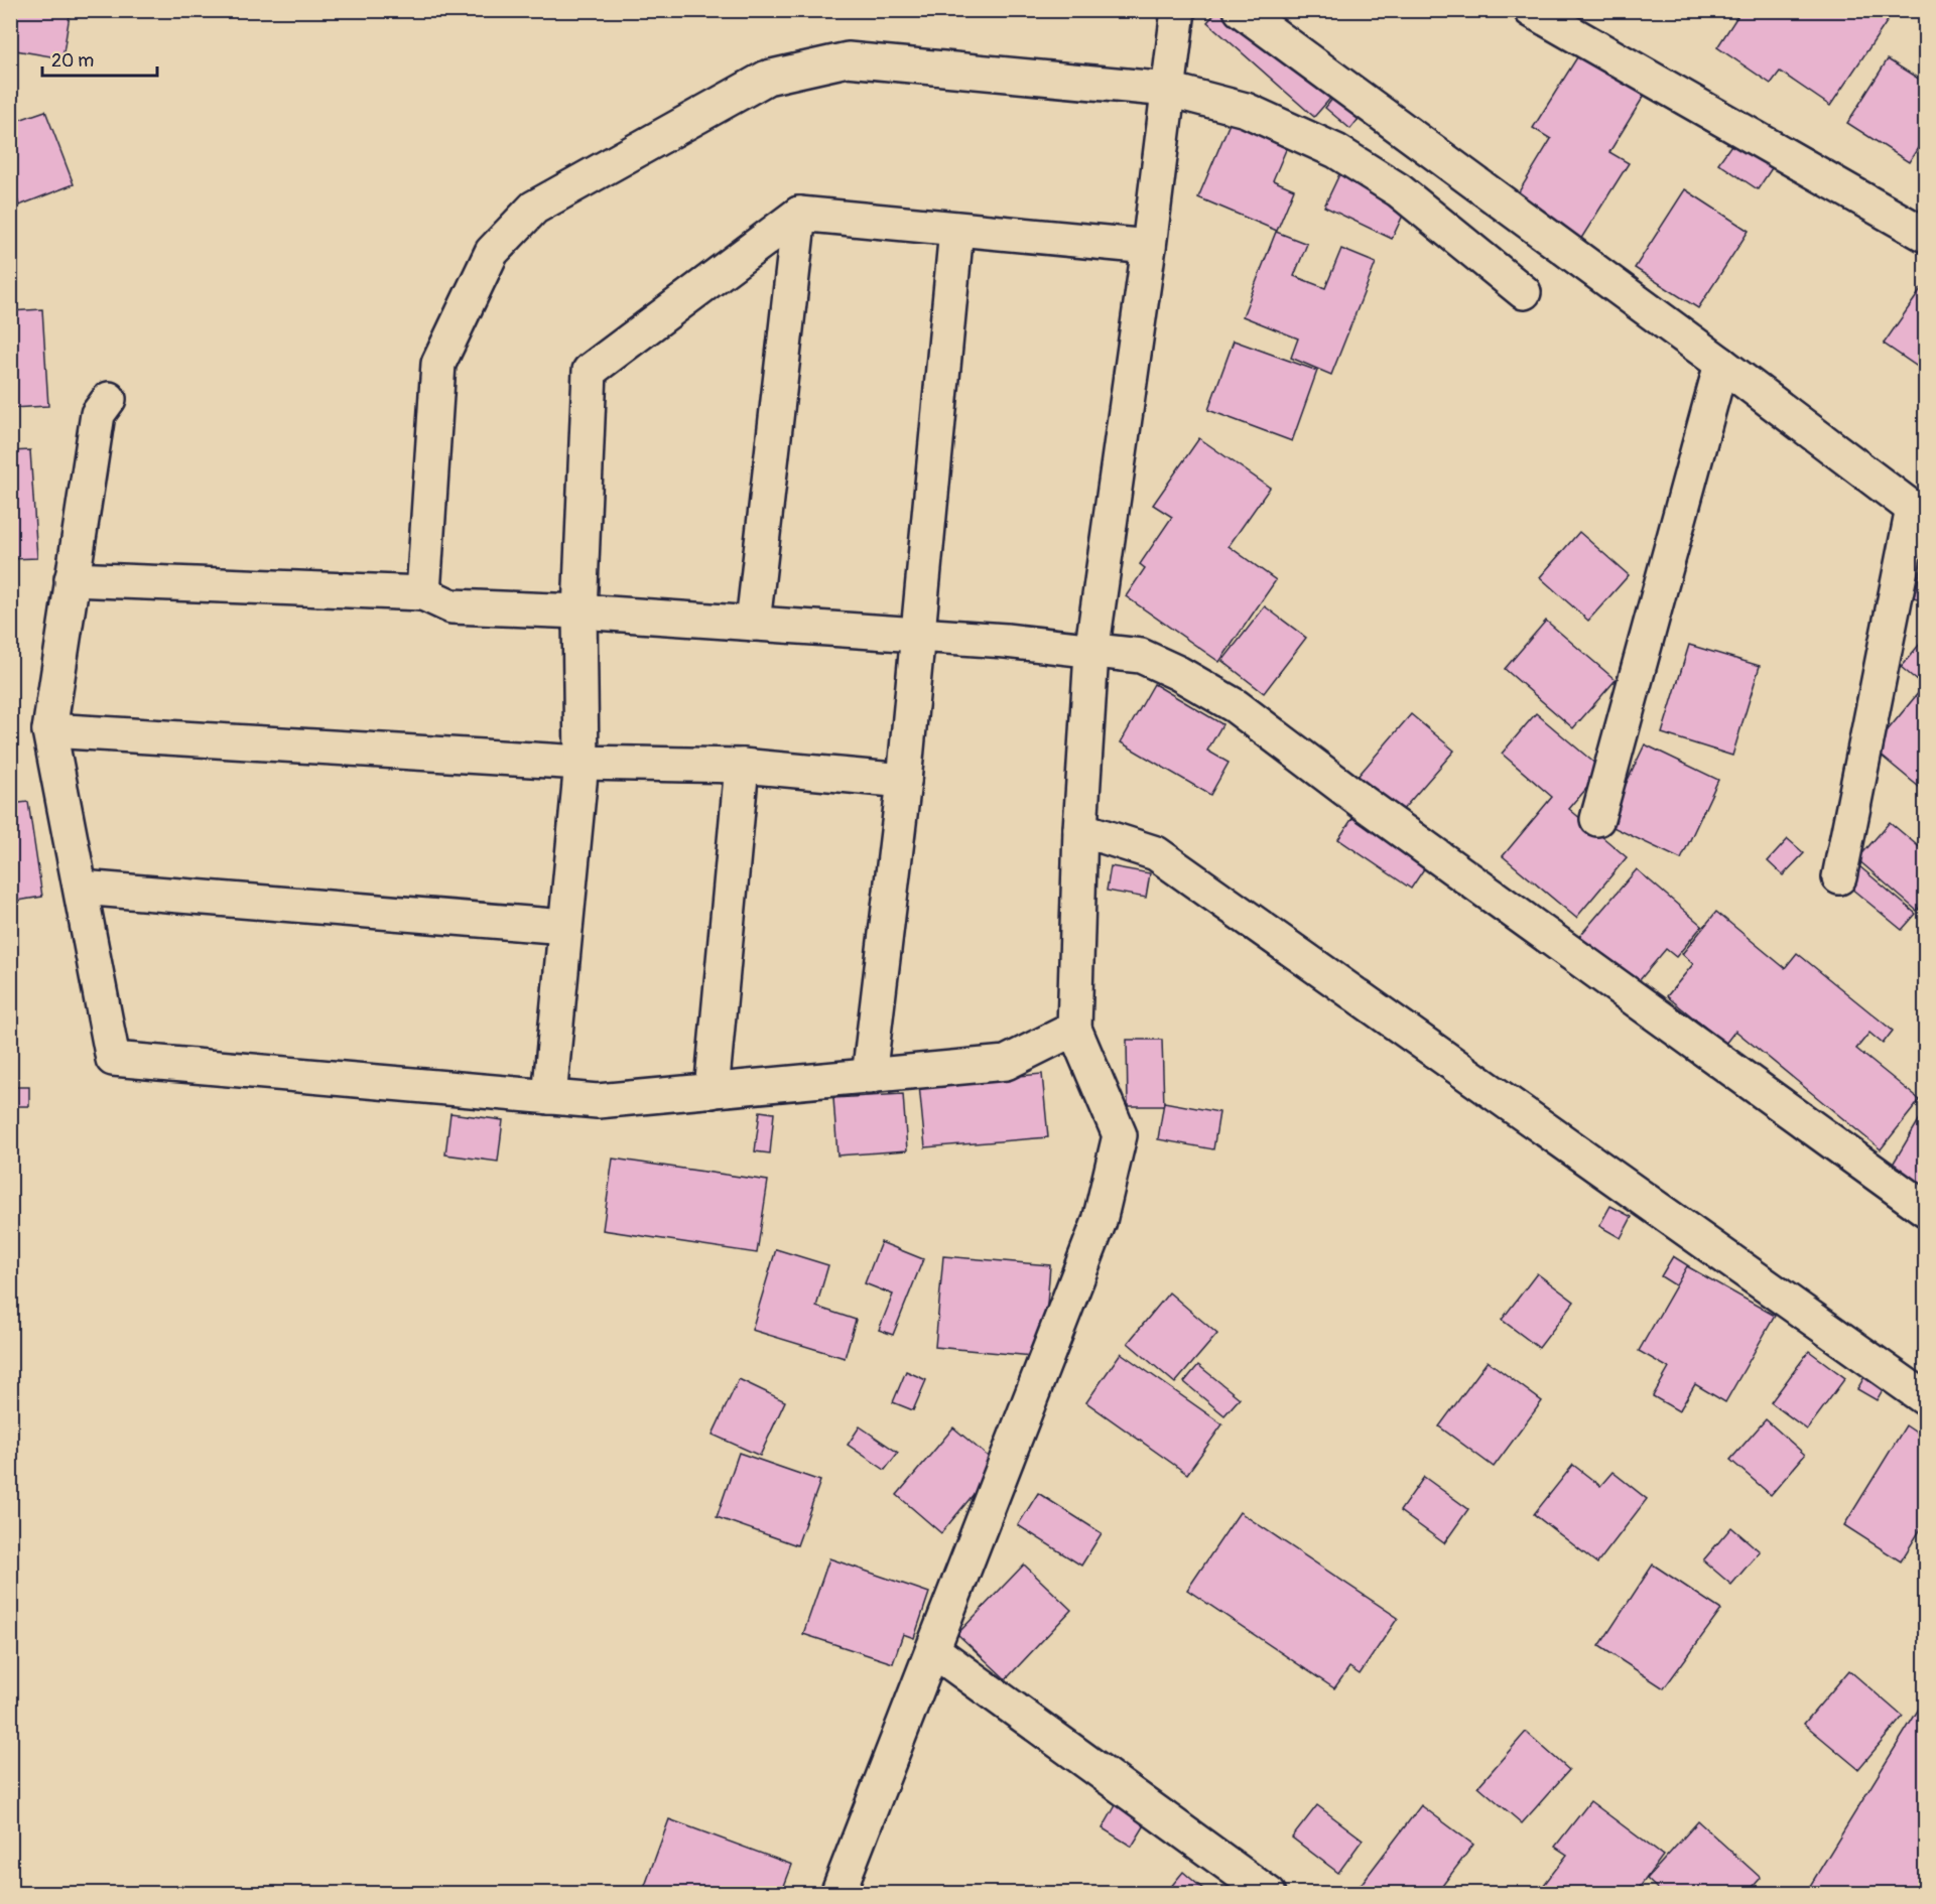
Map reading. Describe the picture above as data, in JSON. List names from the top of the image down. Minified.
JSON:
{"scale_bar":"20 m"}
